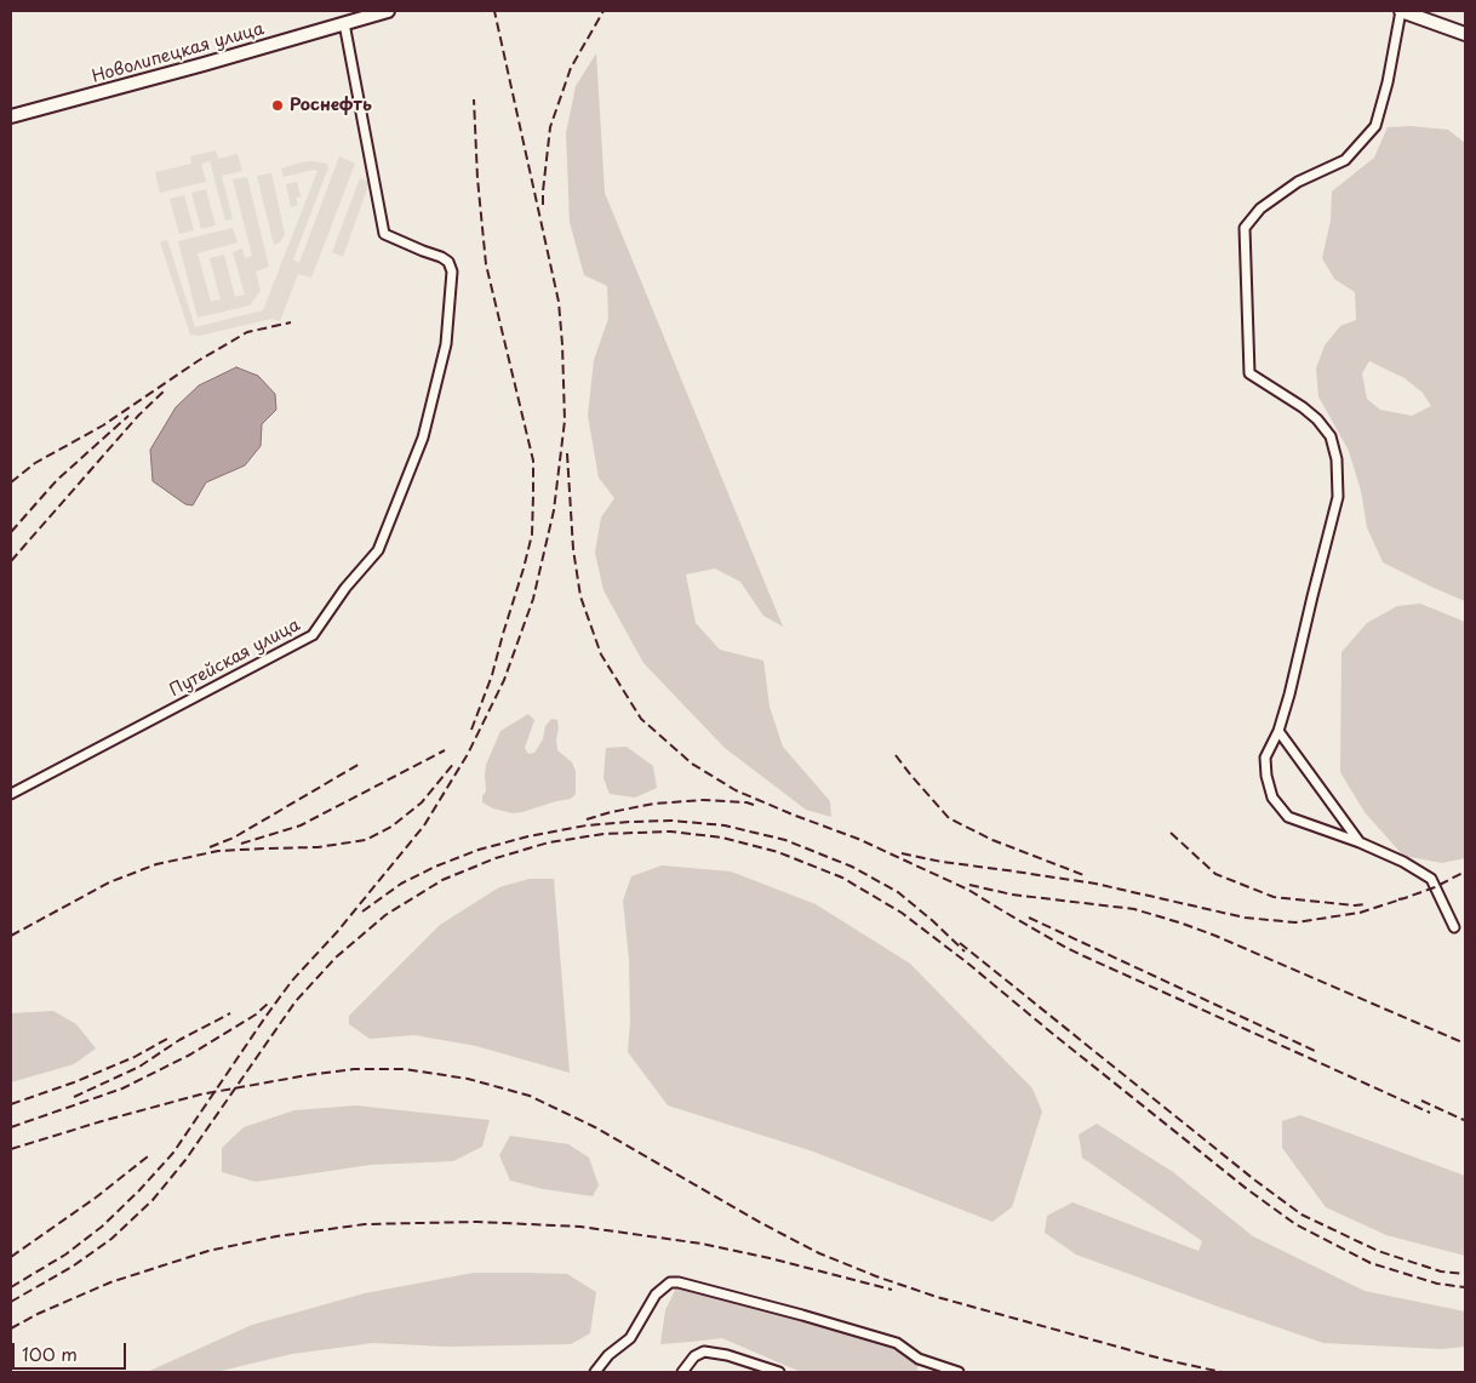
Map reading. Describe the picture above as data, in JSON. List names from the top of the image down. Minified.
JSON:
{"streets":{"street":["Новолипецкая улица","Путейская улица"]},"crossings":[["Новолипецкая улица","Путейская улица"]],"places":["Роснефть"],"scale_bar":"100 m"}
